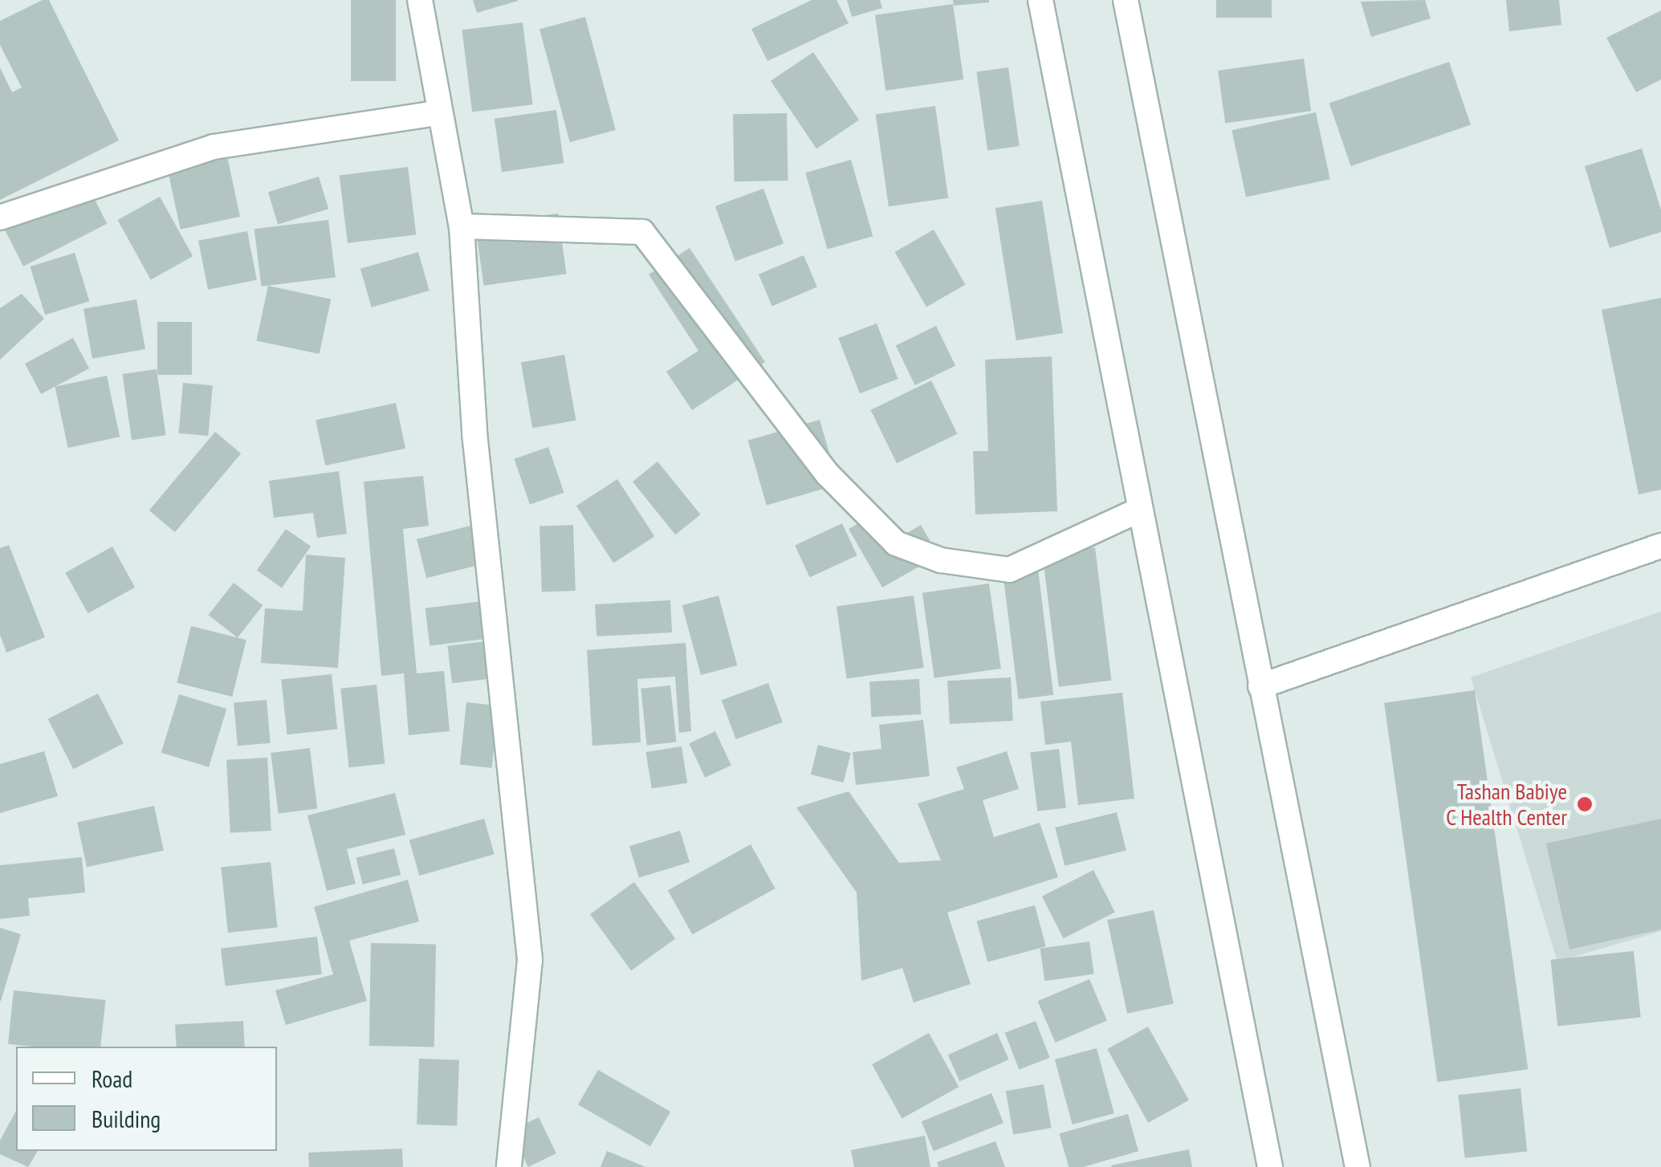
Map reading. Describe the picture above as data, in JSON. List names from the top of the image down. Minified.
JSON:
{"places":["Tashan Babiye C Health Center"],"legend":["Road","Building"]}
